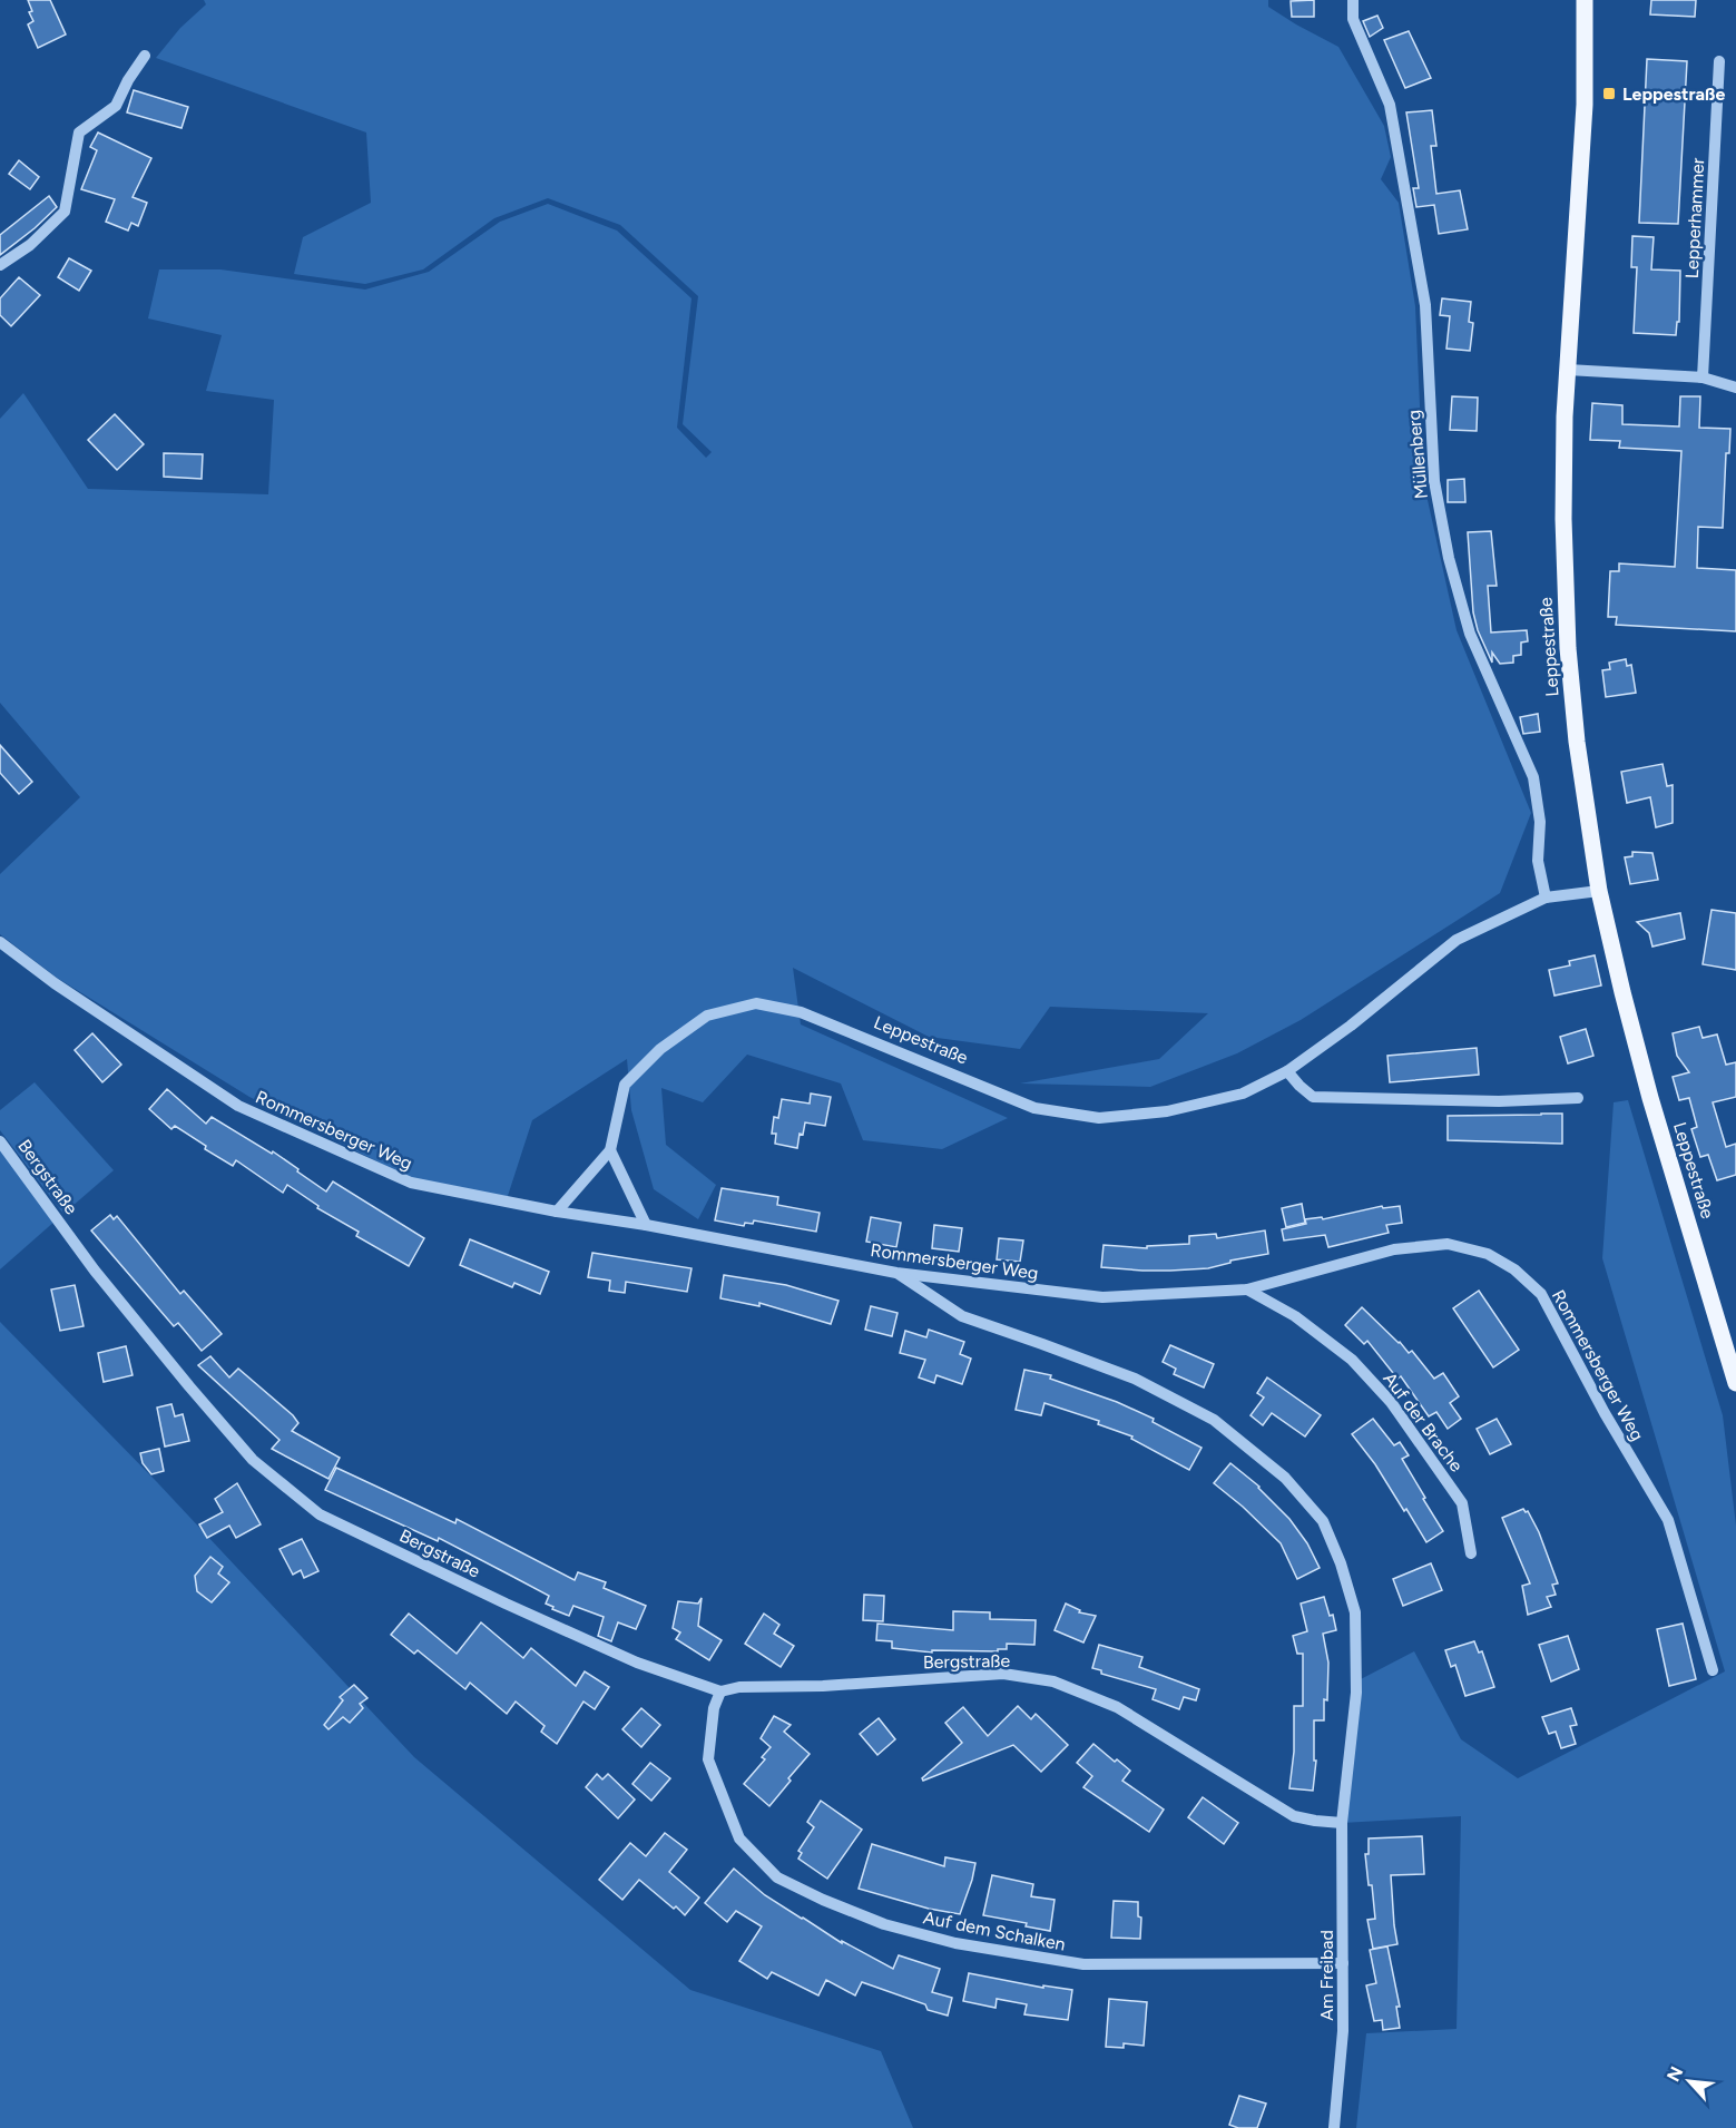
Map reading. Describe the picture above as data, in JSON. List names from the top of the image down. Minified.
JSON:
{"streets":{"main road":["Leppestraße"],"street":["Lepperhammer","Müllenberg","Rommersberger Weg","Bergstraße","Auf der Brache","Auf dem Schalken","Am Freibad"]},"crossings":[["Müllenberg","Leppestraße"],["Leppestraße","Rommersberger Weg"],["Rommersberger Weg","Auf der Brache"],["Bergstraße","Auf dem Schalken"],["Bergstraße","Am Freibad"],["Auf dem Schalken","Am Freibad"]],"places":{"transit":["Leppestraße"]},"north":"top left"}
